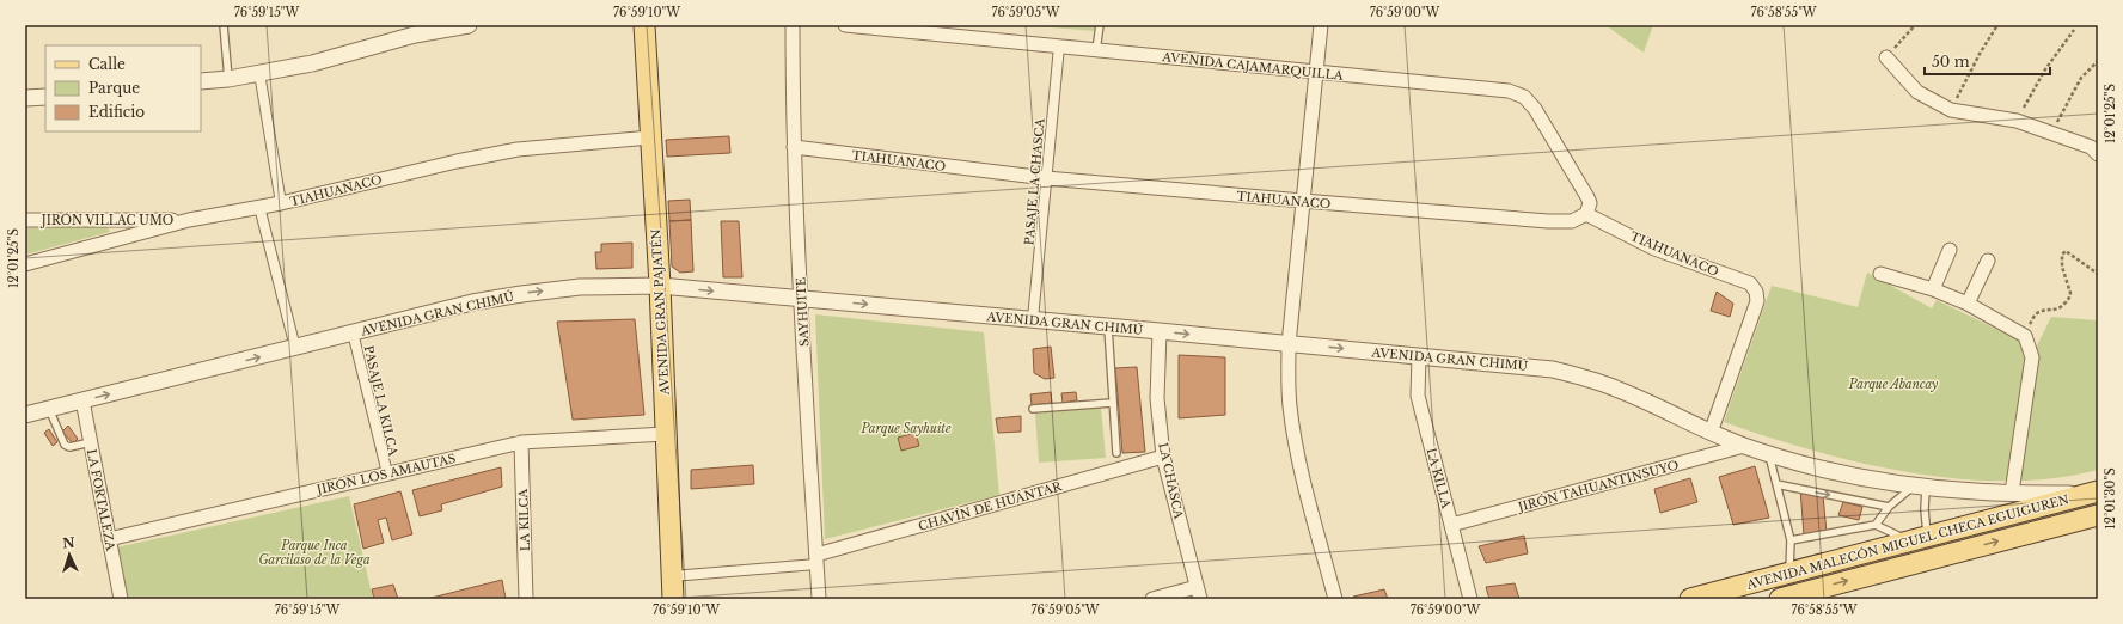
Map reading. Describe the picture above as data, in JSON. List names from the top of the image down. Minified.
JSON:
{"streets":{"main road":["AVENIDA GRAN PAJATÉN","AVENIDA MALECÓN MIGUEL CHECA EGUIGUREN"],"street":["AVENIDA CAJAMARQUILLA","TIAHUANACO","PASAJE LA CHASCA","JIRÓN VILLAC UMO","SAYHUITE","AVENIDA GRAN CHIMÚ","PASAJE LA KILCA","JIRÓN LOS AMAUTAS","LA KILLA","LA CHASCA","JIRÓN TAHUANTINSUYO","LA FORTALEZA","CHAVÍN DE HUÁNTAR","LA KILCA"]},"crossings":[["AVENIDA CAJAMARQUILLA","TIAHUANACO"],["AVENIDA CAJAMARQUILLA","PASAJE LA CHASCA"],["TIAHUANACO","PASAJE LA CHASCA"],["TIAHUANACO","JIRÓN VILLAC UMO"],["TIAHUANACO","AVENIDA GRAN PAJATÉN"],["TIAHUANACO","SAYHUITE"],["TIAHUANACO","AVENIDA GRAN CHIMÚ"],["PASAJE LA CHASCA","AVENIDA GRAN CHIMÚ"],["AVENIDA GRAN PAJATÉN","AVENIDA GRAN CHIMÚ"],["AVENIDA GRAN PAJATÉN","JIRÓN LOS AMAUTAS"],["SAYHUITE","AVENIDA GRAN CHIMÚ"],["SAYHUITE","CHAVÍN DE HUÁNTAR"],["AVENIDA GRAN CHIMÚ","PASAJE LA KILCA"],["AVENIDA GRAN CHIMÚ","LA KILLA"],["AVENIDA GRAN CHIMÚ","LA CHASCA"],["AVENIDA GRAN CHIMÚ","JIRÓN TAHUANTINSUYO"],["AVENIDA GRAN CHIMÚ","LA FORTALEZA"],["AVENIDA GRAN CHIMÚ","AVENIDA MALECÓN MIGUEL CHECA EGUIGUREN"],["PASAJE LA KILCA","JIRÓN LOS AMAUTAS"],["JIRÓN LOS AMAUTAS","LA FORTALEZA"],["JIRÓN LOS AMAUTAS","LA KILCA"],["LA KILLA","JIRÓN TAHUANTINSUYO"],["LA CHASCA","CHAVÍN DE HUÁNTAR"]],"one_way":["AVENIDA GRAN CHIMÚ"],"parks":["Parque Abancay","Parque Sayhuite","Parque Inca Garcilaso de la Vega"],"legend":["Calle","Parque","Edificio"],"scale_bar":"50 m","north":"top","coordinates":["76°59'15\"W","76°59'10\"W","76°59'05\"W","76°59'00\"W","76°58'55\"W","12°01'25\"S","12°01'30\"S"]}
